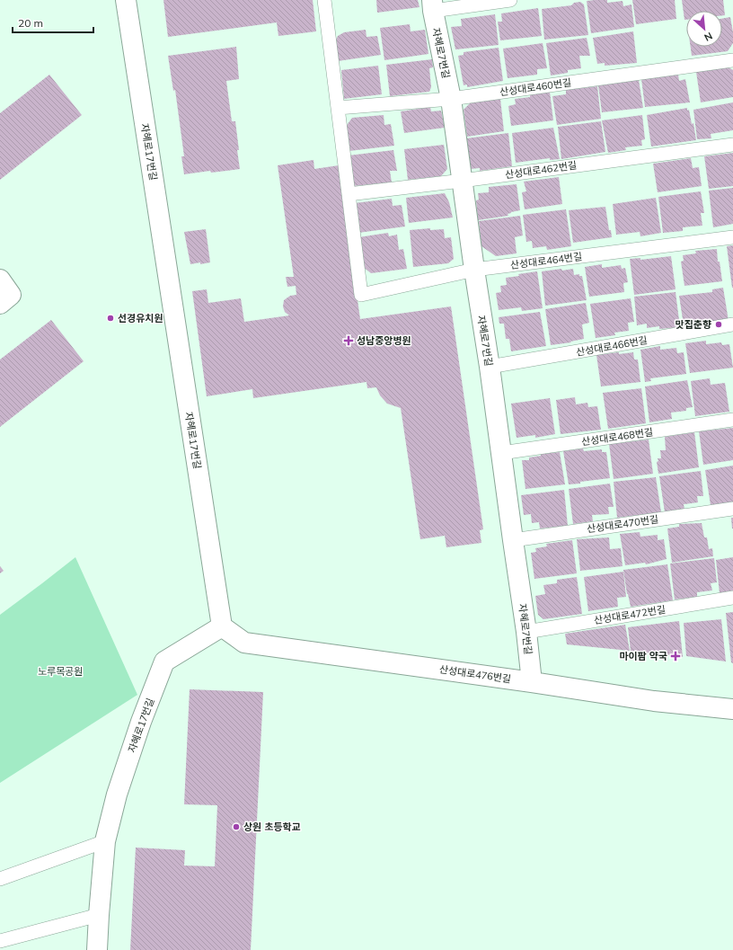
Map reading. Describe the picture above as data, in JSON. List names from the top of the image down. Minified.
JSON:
{"streets":{"street":["자혜로7번길","자혜로17번길","산성대로476번길"],"lane":["산성대로460번길","산성대로462번길","산성대로464번길","산성대로466번길","산성대로468번길","산성대로470번길","산성대로472번길"]},"crossings":[["자혜로7번길","산성대로460번길"],["자혜로7번길","산성대로462번길"],["자혜로7번길","산성대로464번길"],["자혜로7번길","산성대로466번길"],["자혜로7번길","산성대로468번길"],["자혜로7번길","산성대로470번길"],["자혜로7번길","산성대로472번길"],["자혜로7번길","산성대로476번길"],["자혜로17번길","산성대로476번길"],["산성대로462번길","산성대로464번길"]],"parks":["노루목공원"],"places":{"other":["선경유치원","맛집춘향","상원 초등학교"],"health":["성남중앙병원","마이팜 약국"]},"scale_bar":"20 m","north":"bottom right"}
